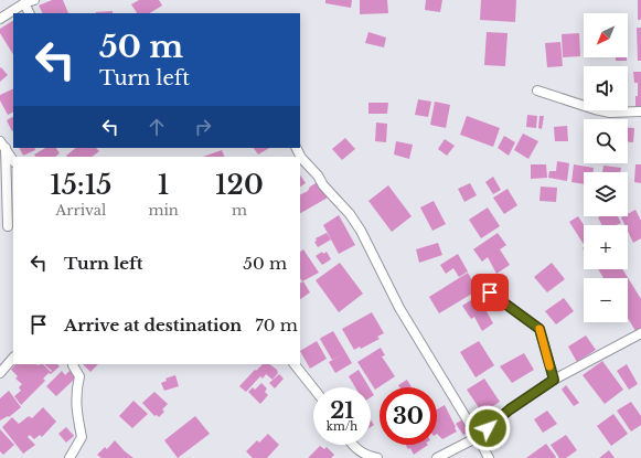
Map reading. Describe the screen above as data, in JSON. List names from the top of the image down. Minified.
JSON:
{"north":"bottom left","page":{"map_buttons":["+","−"],"turn":["50 m","Turn left"],"eta":["15:15","Arrival","1","min","120","m"],"list":[{"name":"Turn left","value":"50 m"},{"name":"Arrive at destination","value":"70 m"}],"speed":"21 km/h","limit":"30"}}
